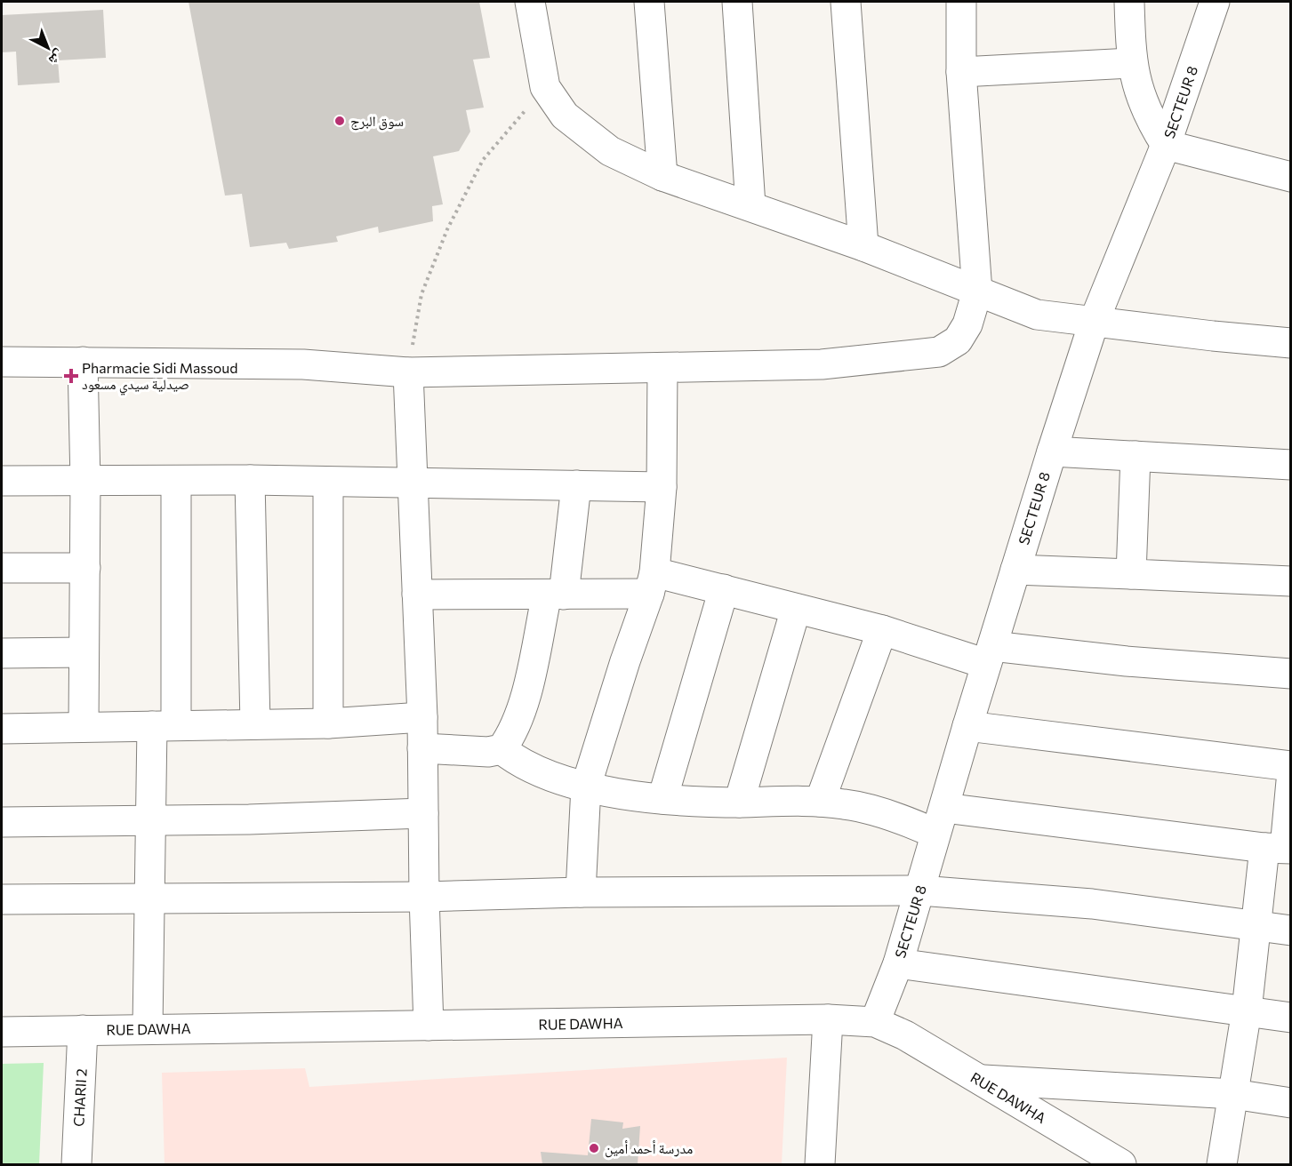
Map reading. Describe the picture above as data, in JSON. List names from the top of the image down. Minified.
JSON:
{"streets":{"street":["SECTEUR 8","RUE DAWHA","CHARII 2"]},"crossings":[["SECTEUR 8","RUE DAWHA"],["RUE DAWHA","CHARII 2"]],"places":{"other":["سوق البرج","مدرسة أحمد أمين"],"health":["Pharmacie Sidi Massoud صيدلية سيدي مسعود"]},"north":"bottom right"}
